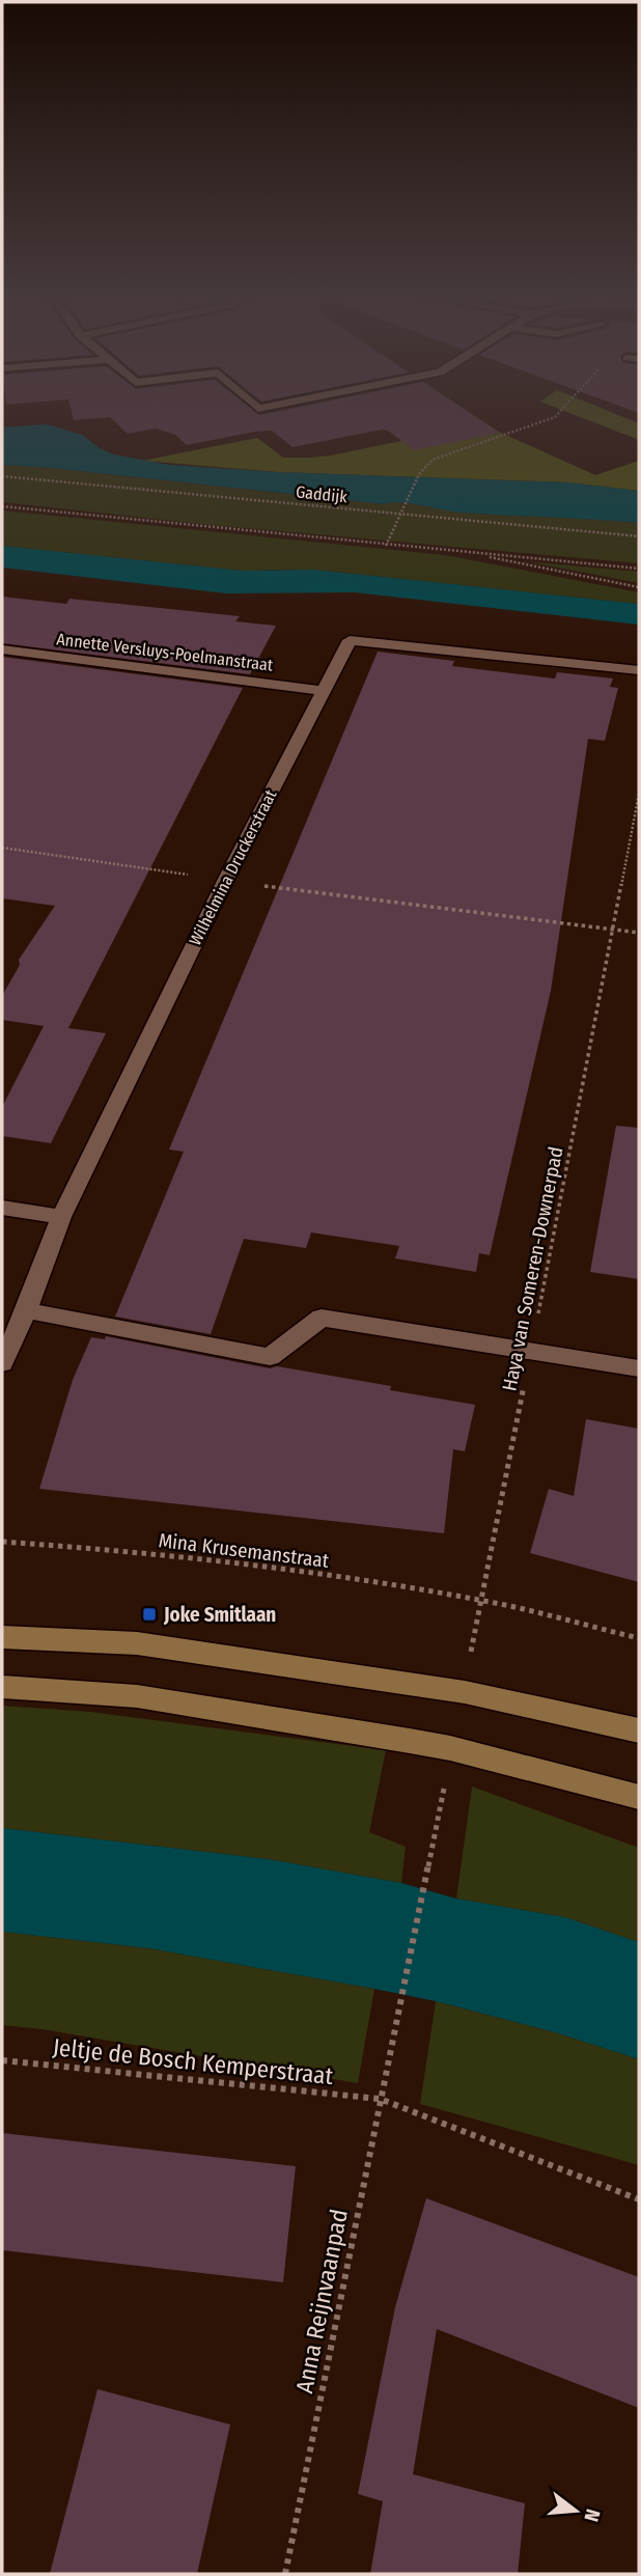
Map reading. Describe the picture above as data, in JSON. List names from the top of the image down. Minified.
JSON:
{"streets":{"street":["Annette Versluys-Poelmanstraat","Wilhelmina Druckerstraat"],"path":["Gaddijk","Haya van Someren-Downerpad","Mina Krusemanstraat","Jeltje de Bosch Kemperstraat","Anna Reijnvaanpad"]},"crossings":[["Annette Versluys-Poelmanstraat","Wilhelmina Druckerstraat"],["Haya van Someren-Downerpad","Mina Krusemanstraat"],["Jeltje de Bosch Kemperstraat","Anna Reijnvaanpad"]],"places":{"transit":["Joke Smitlaan"]},"north":"right"}
